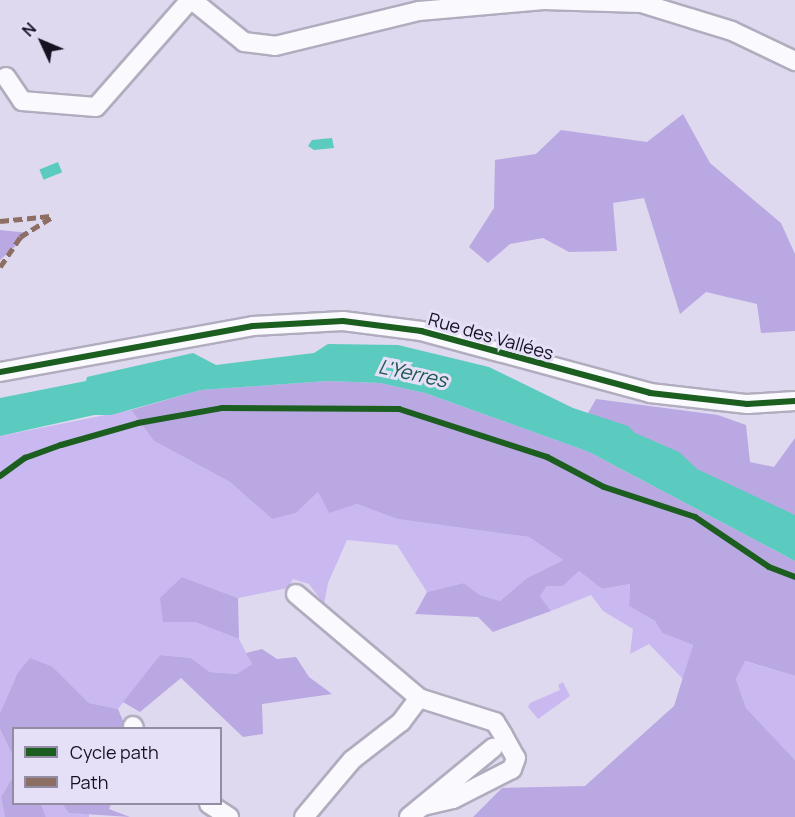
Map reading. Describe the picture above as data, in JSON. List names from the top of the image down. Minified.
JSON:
{"streets":{"street":["Rue des Vallées"]},"water":["L'Yerres"],"legend":["Cycle path","Path"],"north":"top left"}
